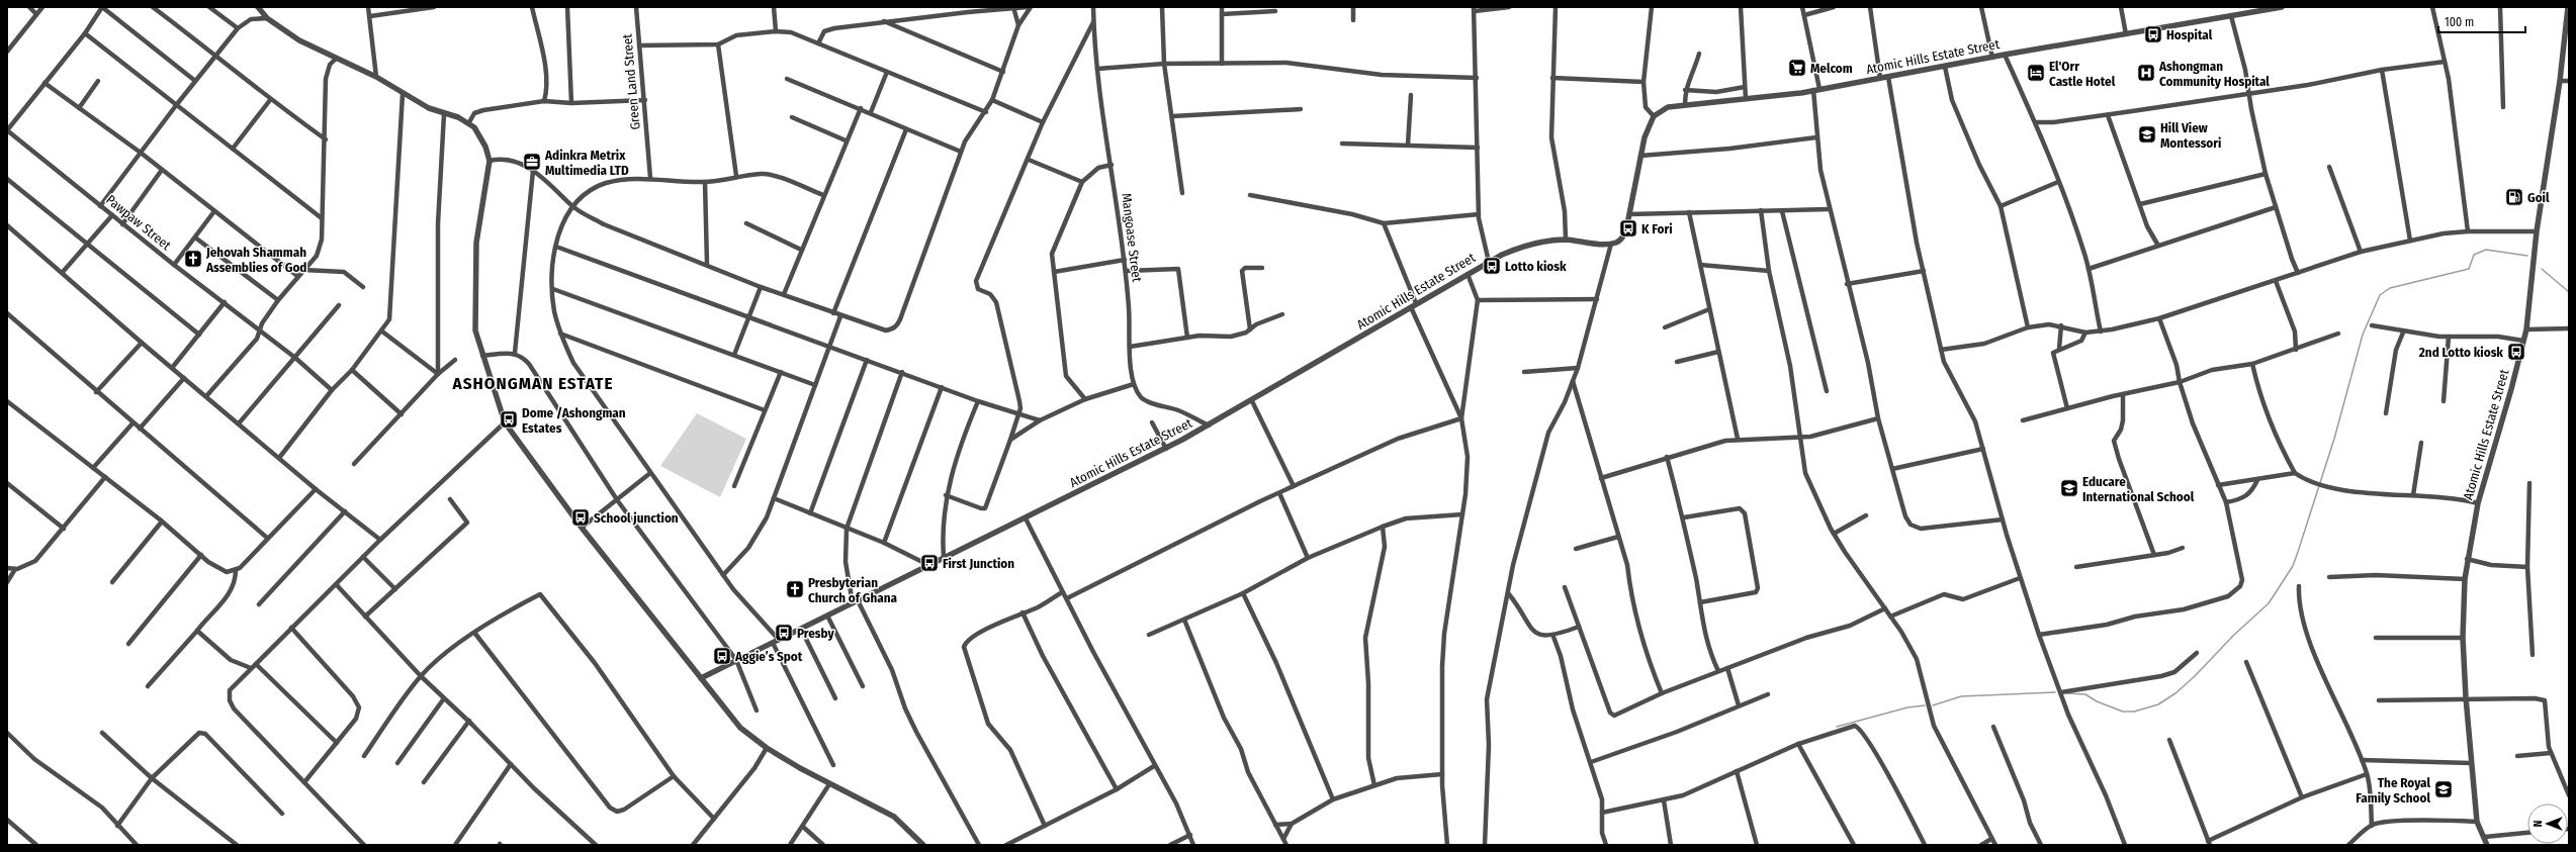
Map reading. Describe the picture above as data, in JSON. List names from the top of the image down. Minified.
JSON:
{"streets":{"street":["Atomic Hills Estate Street","Green Land Street","Pawpaw Street","Mangoase Street"]},"crossings":[["Atomic Hills Estate Street","Mangoase Street"]],"districts":["ASHONGMAN ESTATE"],"places":{"bus stop":["Hospital","K Fori","Lotto kiosk","2nd Lotto kiosk","Dome /Ashongman Estates","School junction","First Junction","Presby","Aggie’s Spot"],"supermarket":["Melcom"],"hotel":["El'Orr Castle Hotel"],"hospital":["Ashongman Community Hospital"],"school or university":["Hill View Montessori","Educare International School","The Royal Family School"],"office":["Adinkra Metrix Multimedia LTD"],"fuel station":["Goil"],"church":["Jehovah Shammah Assemblies of God","Presbyterian Church of Ghana"]},"scale_bar":"100 m","north":"left"}
